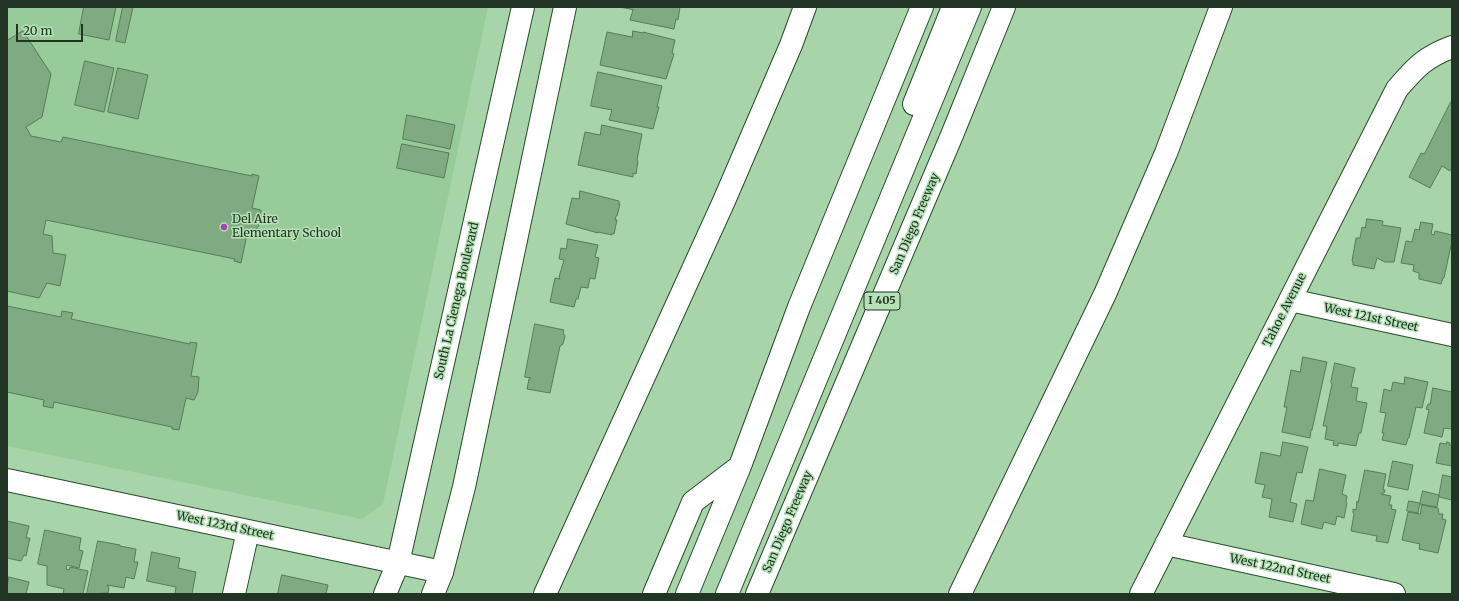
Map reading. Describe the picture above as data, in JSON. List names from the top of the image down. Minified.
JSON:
{"streets":{"main road":["San Diego Freeway","South La Cienega Boulevard","I 405","Tahoe Avenue","West 121st Street","West 123rd Street","West 122nd Street"]},"crossings":[["South La Cienega Boulevard","West 123rd Street"],["Tahoe Avenue","West 121st Street"],["Tahoe Avenue","West 122nd Street"]],"places":["Del Aire Elementary School"],"scale_bar":"20 m"}
